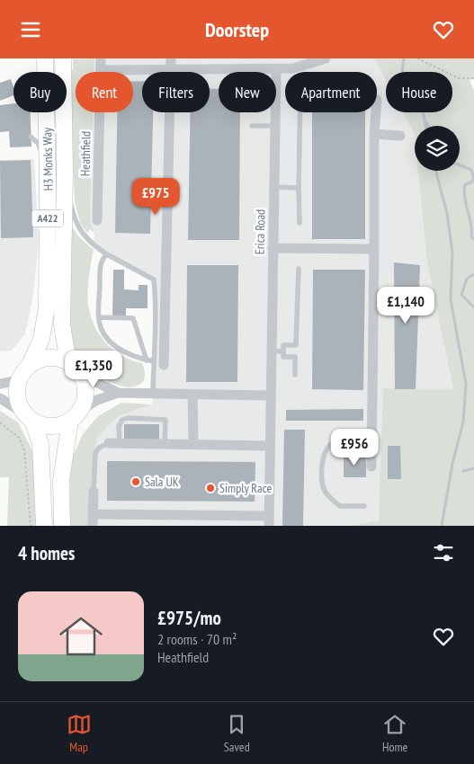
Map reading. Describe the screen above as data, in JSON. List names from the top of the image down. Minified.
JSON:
{"streets":{"main road":["H3 Monks Way","A422"],"street":["Heathfield","Erica Road"]},"places":["Sala UK","Simply Race"],"page":{"header":"Doorstep","chip":["Buy","Rent","Filters","New","Apartment","House"],"price":["£975","£1,140","£1,350","£956"],"heading":"4 homes","list":[{"name":"£975/mo","note":"2 rooms · 70 m² · Heathfield"}],"tabs":["Map","Saved","Home"]}}
